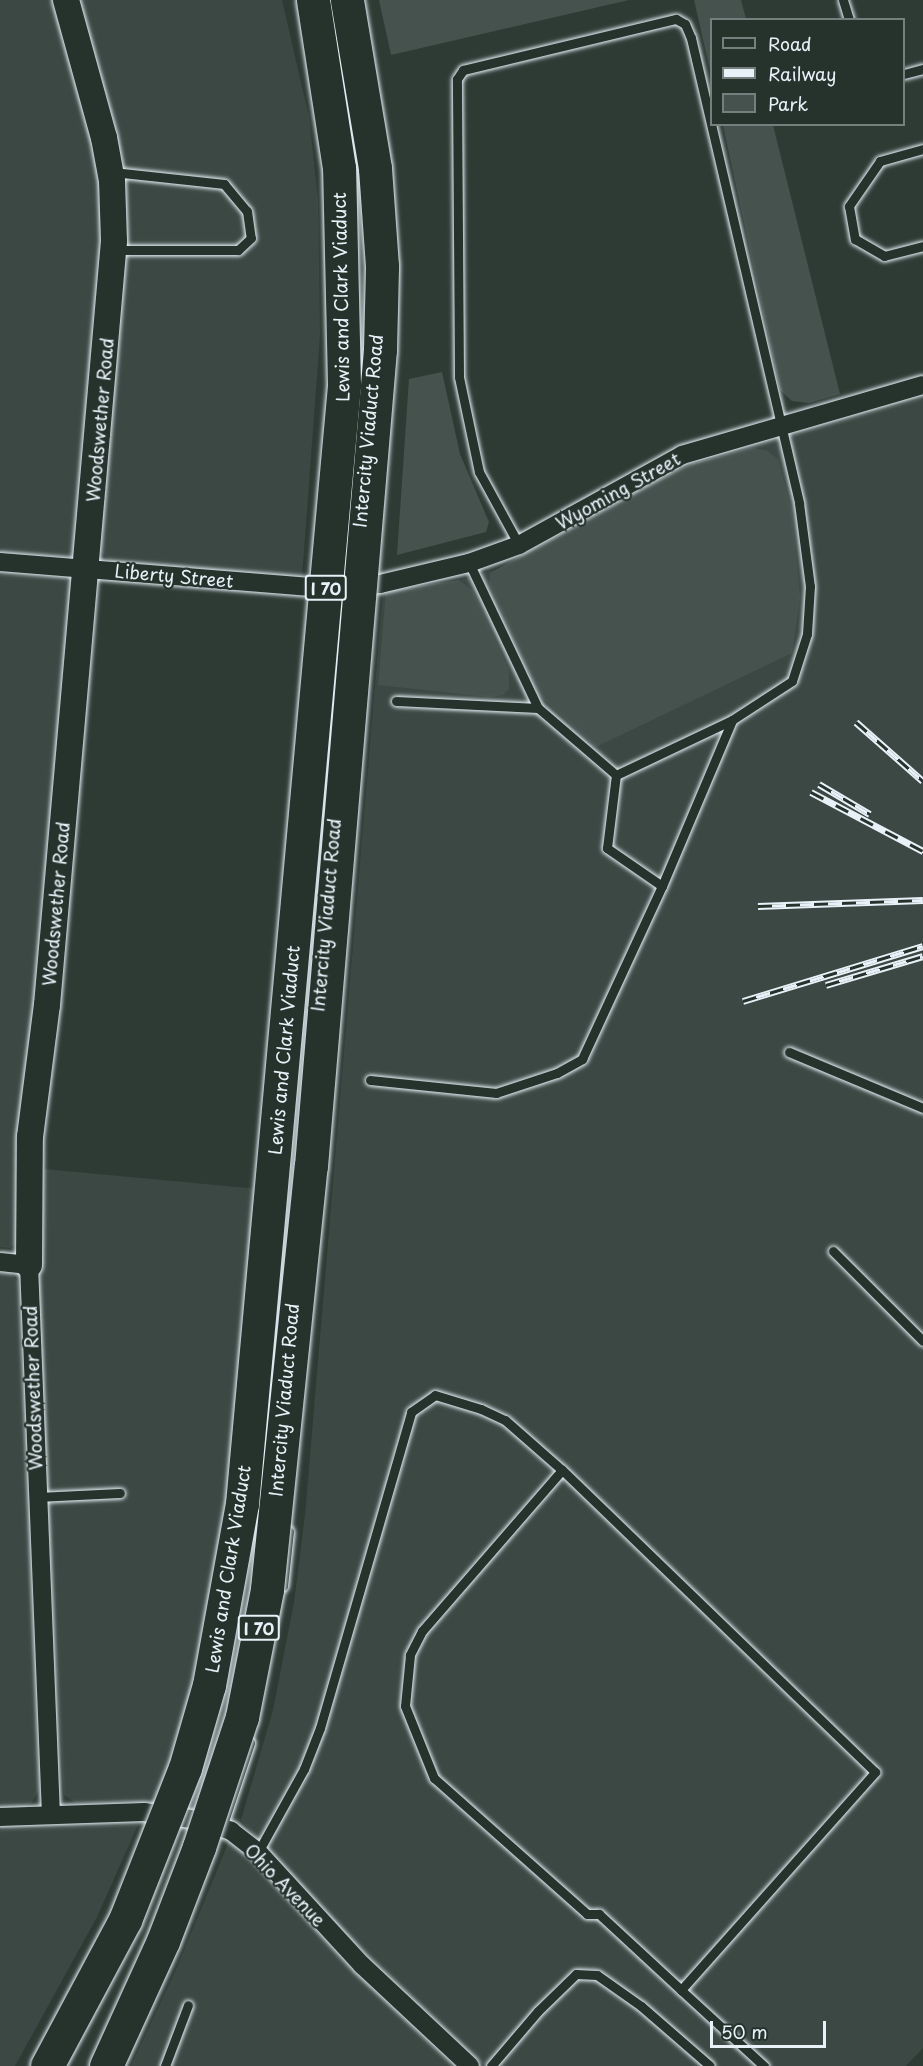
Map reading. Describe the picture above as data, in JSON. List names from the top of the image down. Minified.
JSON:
{"streets":{"highway":["Lewis and Clark Viaduct","I 70"],"street":["Woodswether Road","Wyoming Street","Liberty Street","Ohio Avenue"],"lane":["Intercity Viaduct Road"]},"crossings":[["Woodswether Road","Liberty Street"],["Woodswether Road","Ohio Avenue"],["Intercity Viaduct Road","Wyoming Street"],["Wyoming Street","Liberty Street"]],"legend":["Road","Railway","Park"],"scale_bar":"50 m"}
